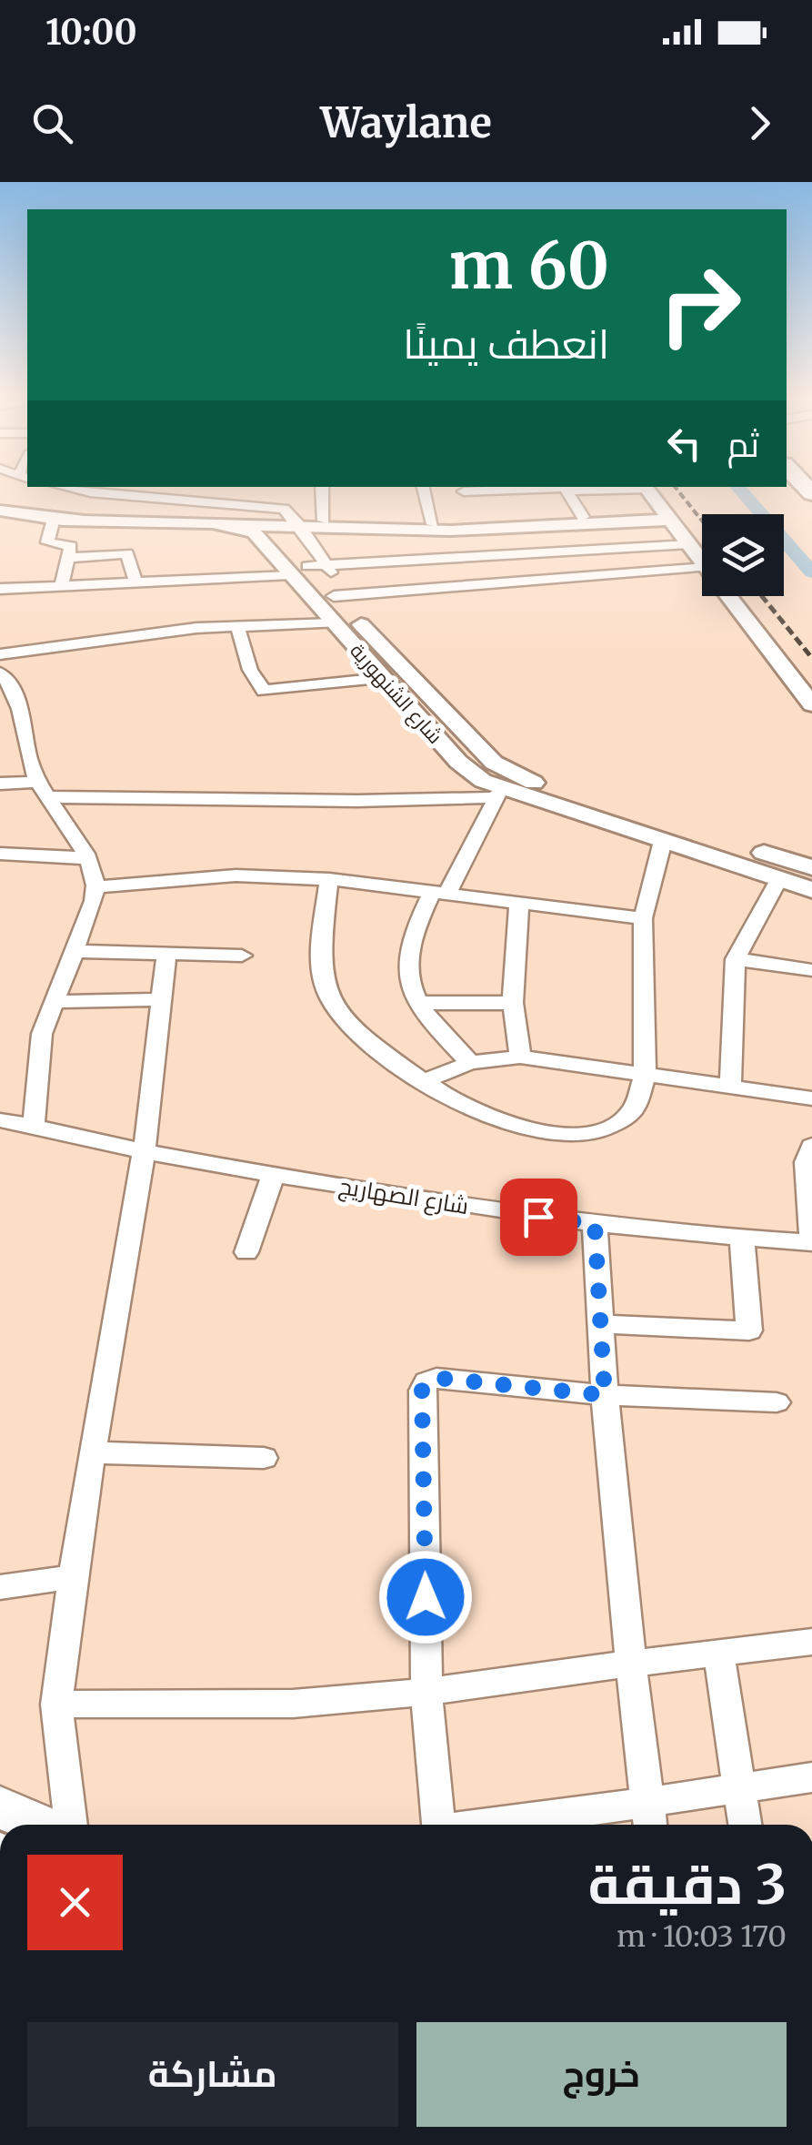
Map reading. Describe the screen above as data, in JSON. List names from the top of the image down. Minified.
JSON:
{"streets":{"street":["شارع الشنهورية","شارع الصهاريج"]},"page":{"status":"10:00","header":"Waylane","turn":["60 m","انعطف يمينًا"],"then":"ثم","heading":["3 دقيقة","170 m · 10:03"],"buttons":["خروج","مشاركة"]}}
